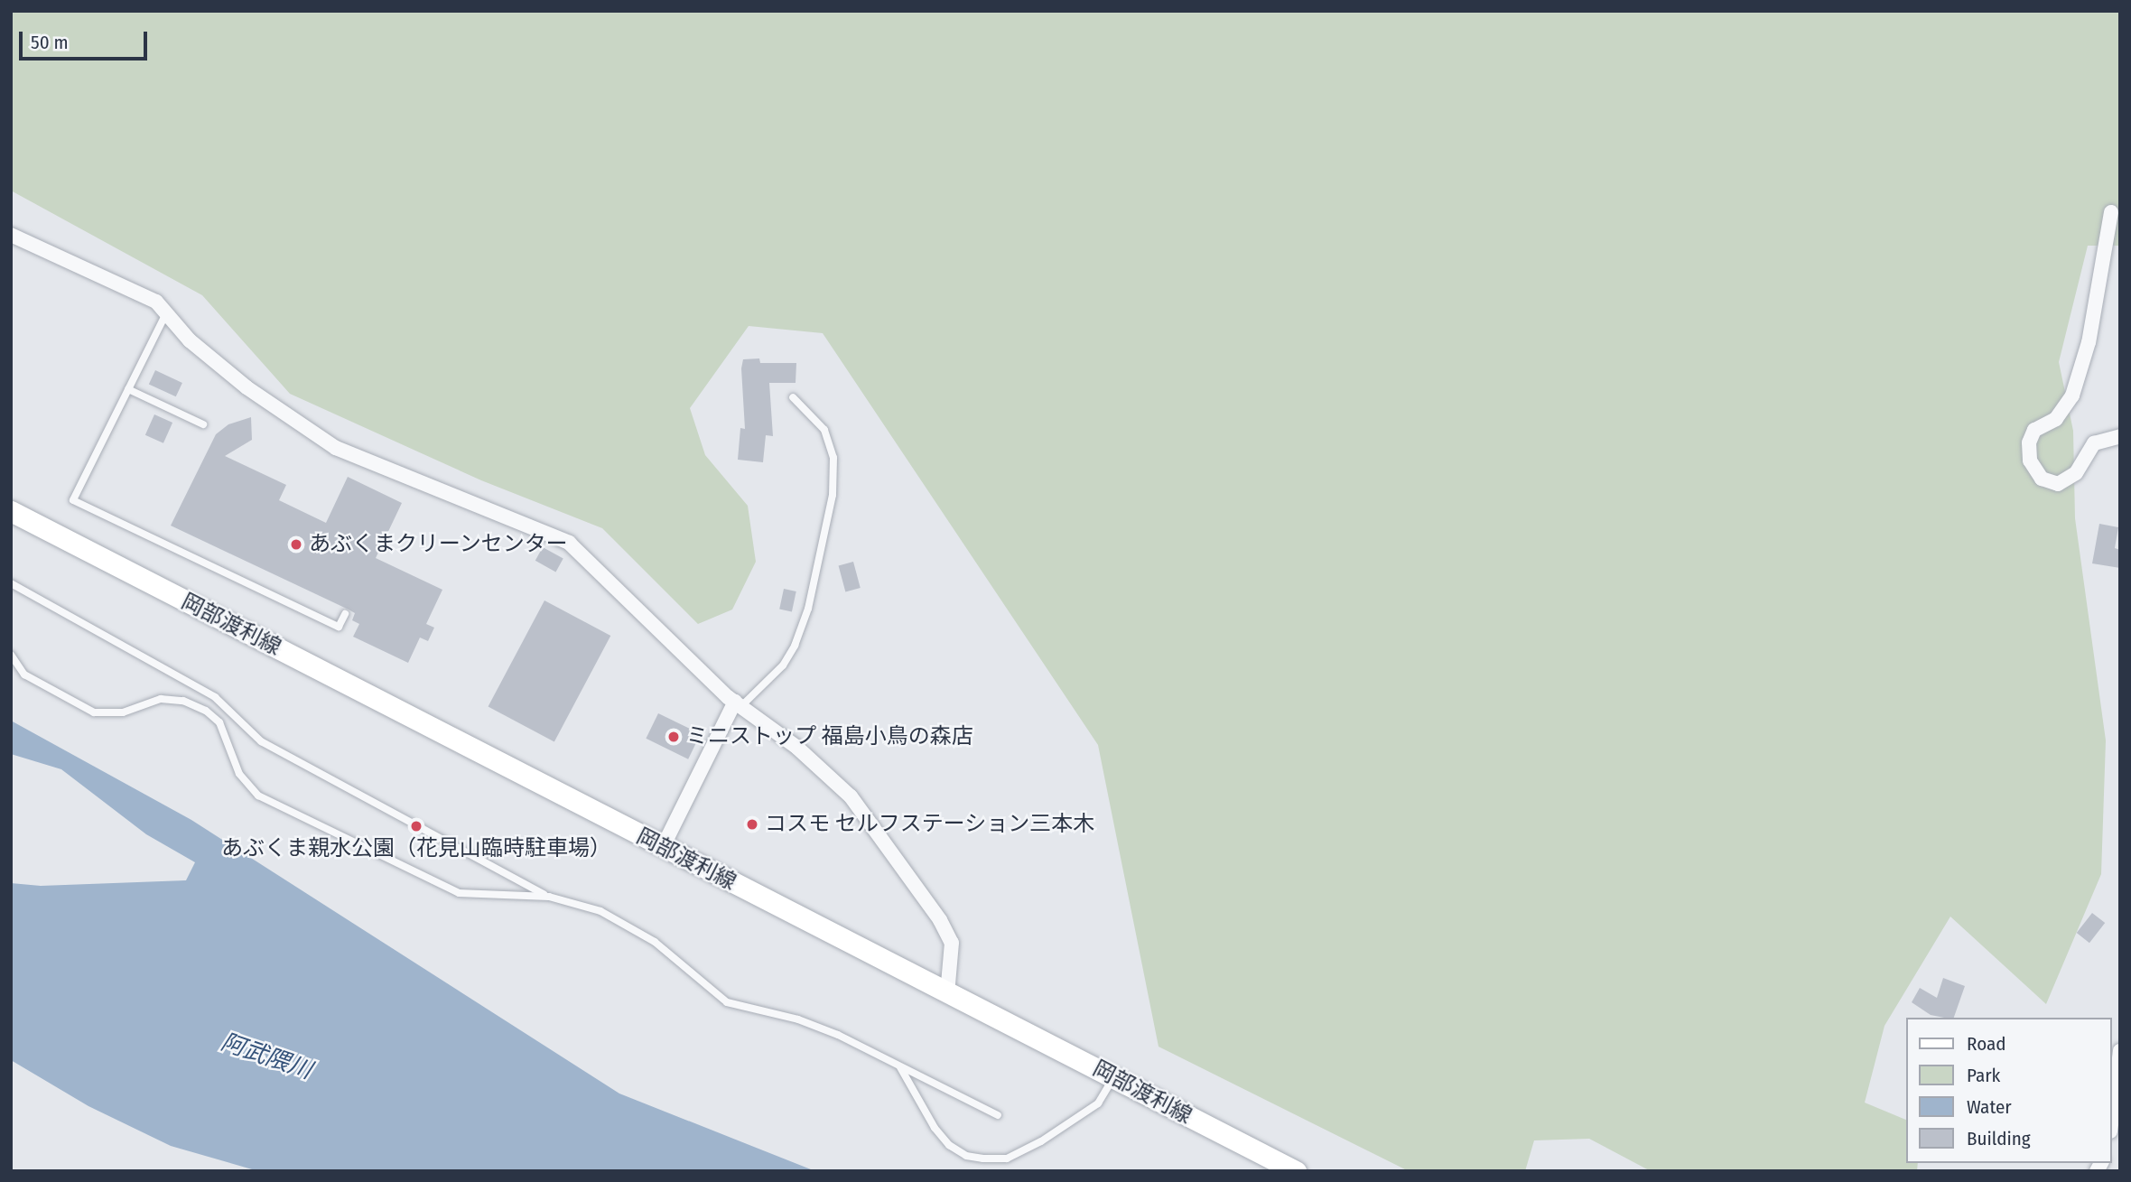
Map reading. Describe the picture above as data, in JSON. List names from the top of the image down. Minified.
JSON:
{"streets":{"main road":["岡部渡利線"]},"water":["阿武隈川"],"places":["あぶくまクリーンセンター","ミニストップ 福島小鳥の森店","コスモ セルフステーション三本木","あぶくま親水公園（花見山臨時駐車場）"],"legend":["Road","Park","Water","Building"],"scale_bar":"50 m"}
